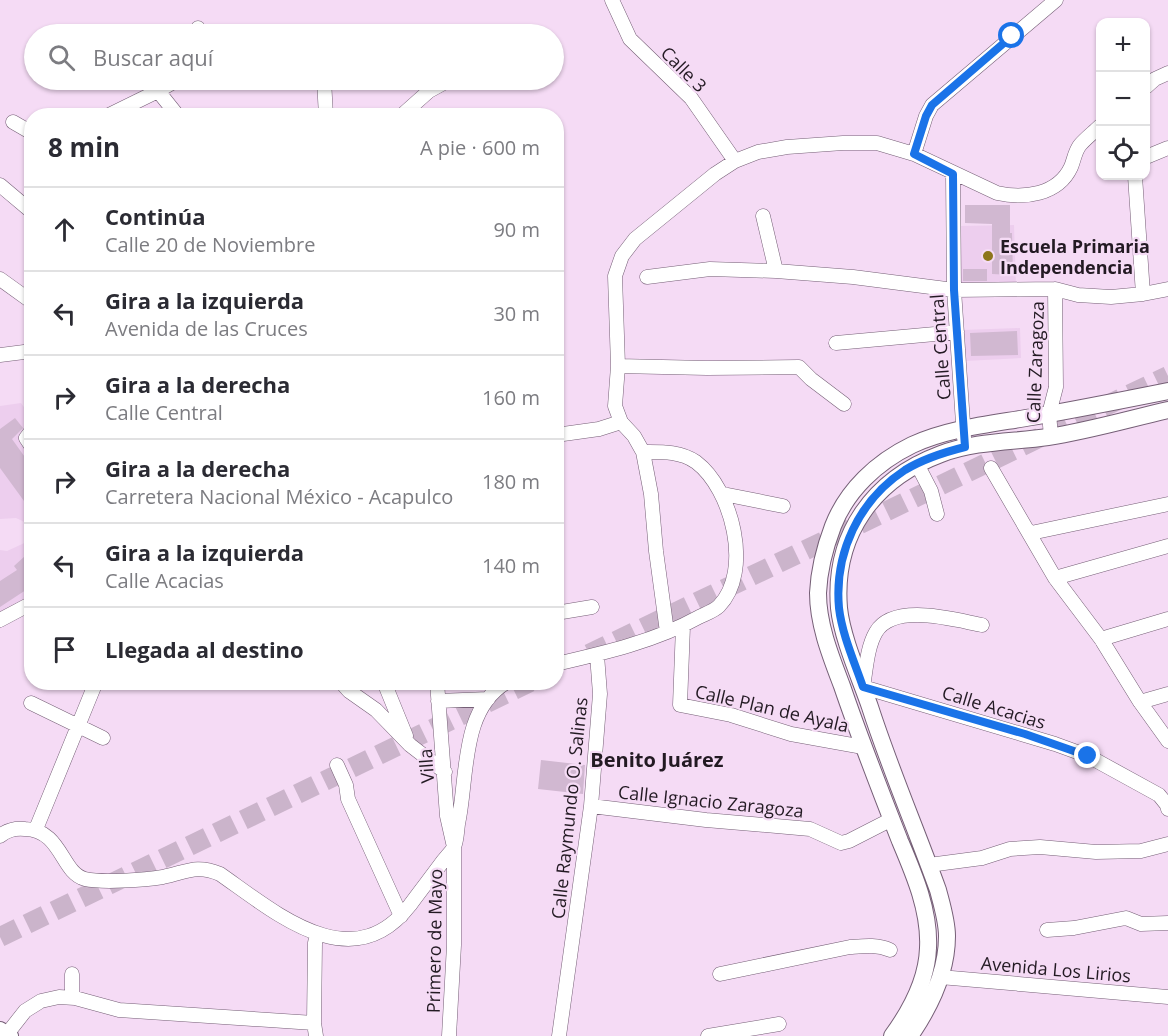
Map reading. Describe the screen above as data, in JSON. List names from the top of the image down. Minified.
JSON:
{"streets":{"street":["Calle 3","Calle Central","Calle Zaragoza","Calle Acacias","Calle Plan de Ayala","Villa","Calle Ignacio Zaragoza","Calle Raymundo O. Salinas","Primero de Mayo","Avenida Los Lirios"]},"crossings":[["Villa","Primero de Mayo"],["Calle Ignacio Zaragoza","Calle Raymundo O. Salinas"]],"districts":["Benito Juárez"],"places":["Escuela Primaria Independencia"],"page":{"map_buttons":["+","−"],"search":"Buscar aquí","heading":["8 min","A pie · 600 m"],"list":[["Continúa","Calle 20 de Noviembre","90 m"],["Gira a la izquierda","Avenida de las Cruces","30 m"],["Gira a la derecha","Calle Central","160 m"],["Gira a la derecha","Carretera Nacional México - Acapulco","180 m"],["Gira a la izquierda","Calle Acacias","140 m"],"Llegada al destino"]}}
